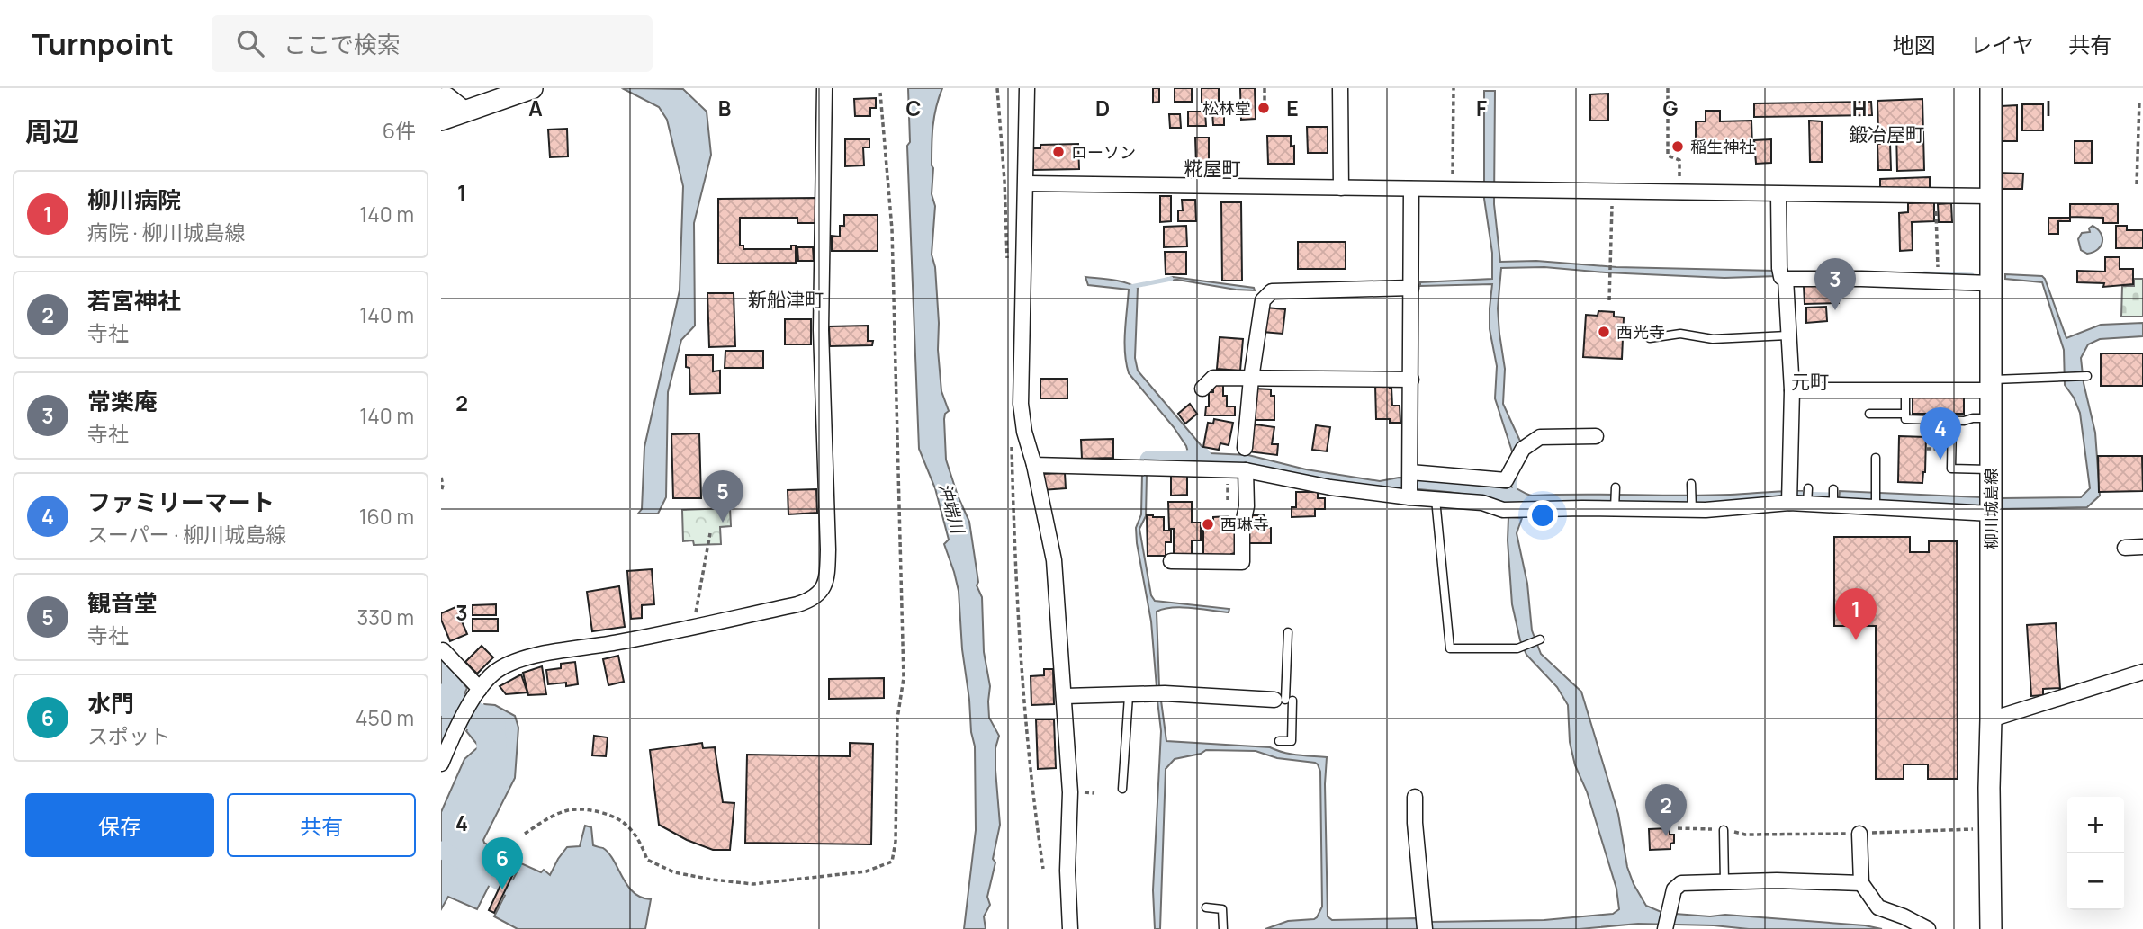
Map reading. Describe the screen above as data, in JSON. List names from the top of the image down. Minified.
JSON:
{"streets":{"main road":["柳川城島線"]},"districts":["鍛冶屋町","糀屋町","新船津町","元町"],"water":["沖端川"],"places":["松林堂","稲生神社","ローソン","西光寺","西琳寺"],"page":{"header":"Turnpoint","search":"ここで検索","nav":["地図","レイヤ","共有"],"heading":["周辺","6件"],"list":[{"mark":"1","name":"柳川病院","note":"病院 · 柳川城島線","value":"140 m"},{"mark":"2","name":"若宮神社","note":"寺社","value":"140 m"},{"mark":"3","name":"常楽庵","note":"寺社","value":"140 m"},{"mark":"4","name":"ファミリーマート","note":"スーパー · 柳川城島線","value":"160 m"},{"mark":"5","name":"観音堂","note":"寺社","value":"330 m"},{"mark":"6","name":"水門","note":"スポット","value":"450 m"}],"pins":["3","4","5","1","2","6"],"buttons":["保存","共有"],"map_buttons":["+","−"]},"grid":{"columns":["A","B","C","D","E","F","G","H","I"],"rows":["1","2","3","4"]}}
